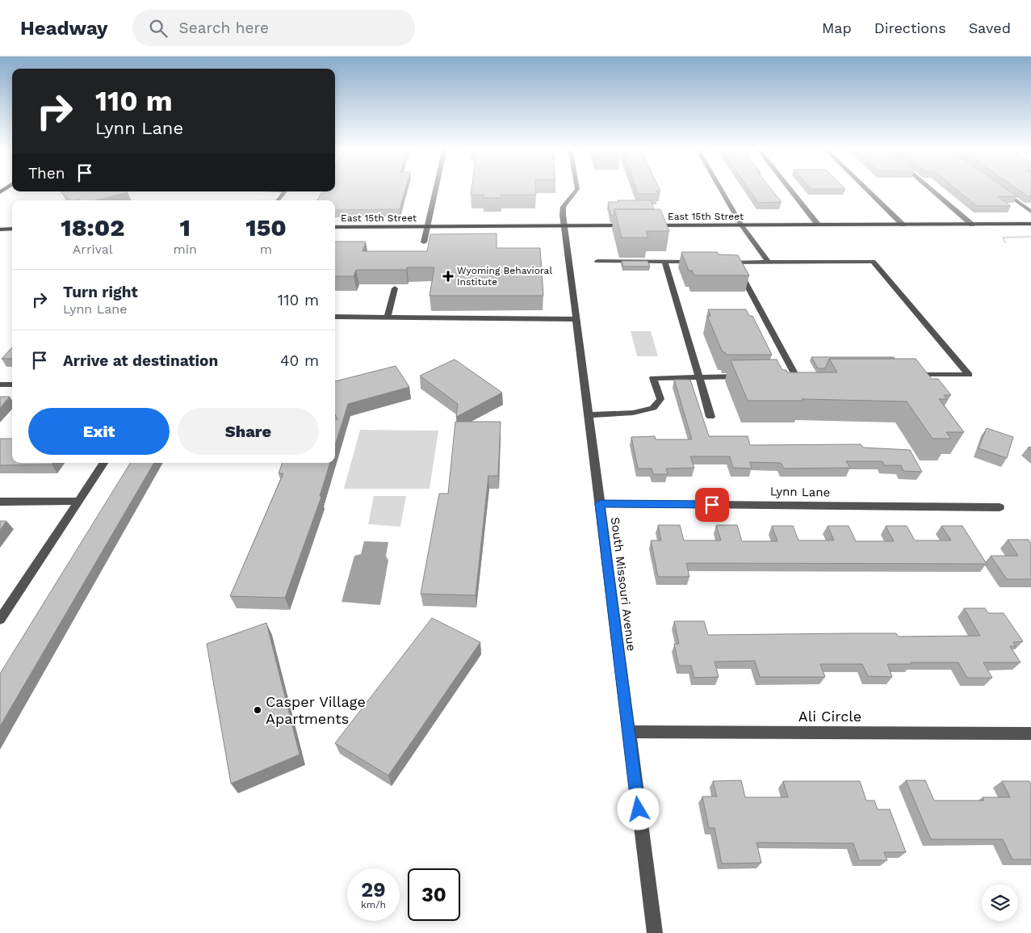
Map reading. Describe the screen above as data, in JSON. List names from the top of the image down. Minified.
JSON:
{"streets":{"main road":["East 15th Street"],"street":["Lynn Lane","South Missouri Avenue","Ali Circle"]},"crossings":[["East 15th Street","South Missouri Avenue"],["Lynn Lane","South Missouri Avenue"],["South Missouri Avenue","Ali Circle"]],"places":{"health":["Wyoming Behavioral Institute"],"other":["Casper Village Apartments"]},"page":{"header":"Headway","search":"Search here","nav":["Map","Directions","Saved"],"turn":["110 m","Lynn Lane"],"then":"Then","eta":["18:02","Arrival","1","min","150","m"],"list":[{"name":"Turn right","note":"Lynn Lane","value":"110 m"},{"name":"Arrive at destination","value":"40 m"}],"buttons":["Exit","Share"],"speed":"29 km/h","limit":"30"}}
